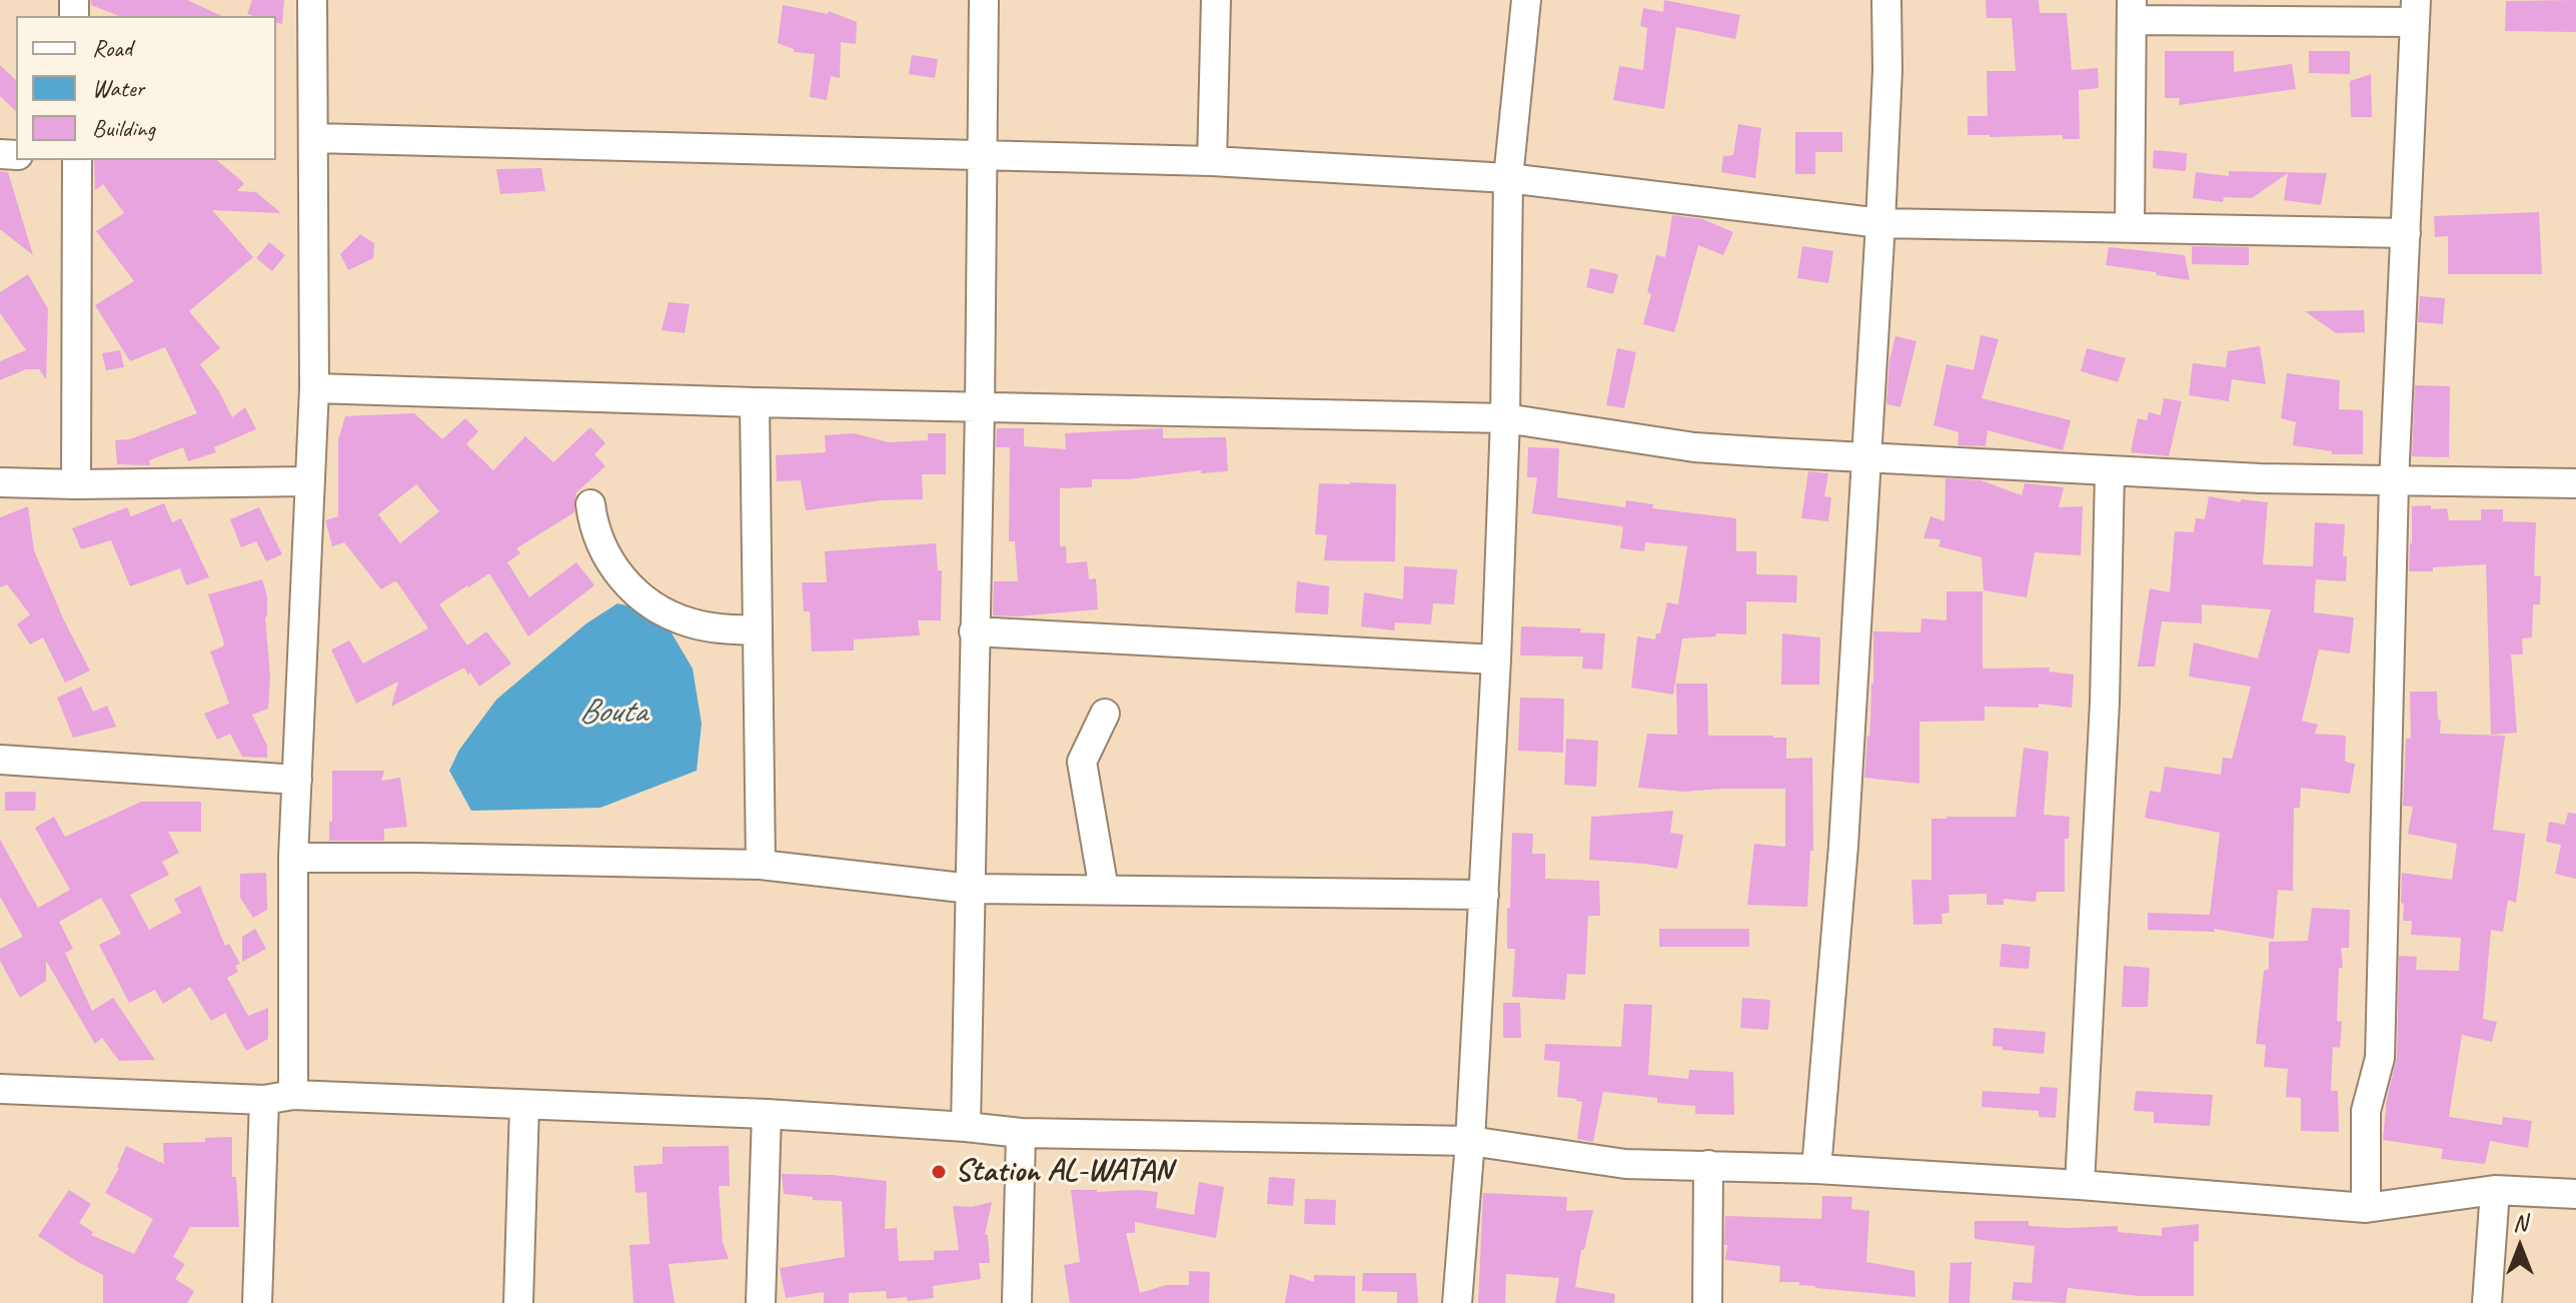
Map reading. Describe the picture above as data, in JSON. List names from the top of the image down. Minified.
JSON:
{"water":["Bouta"],"places":["Station AL-WATAN"],"legend":["Road","Water","Building"],"north":"top"}
